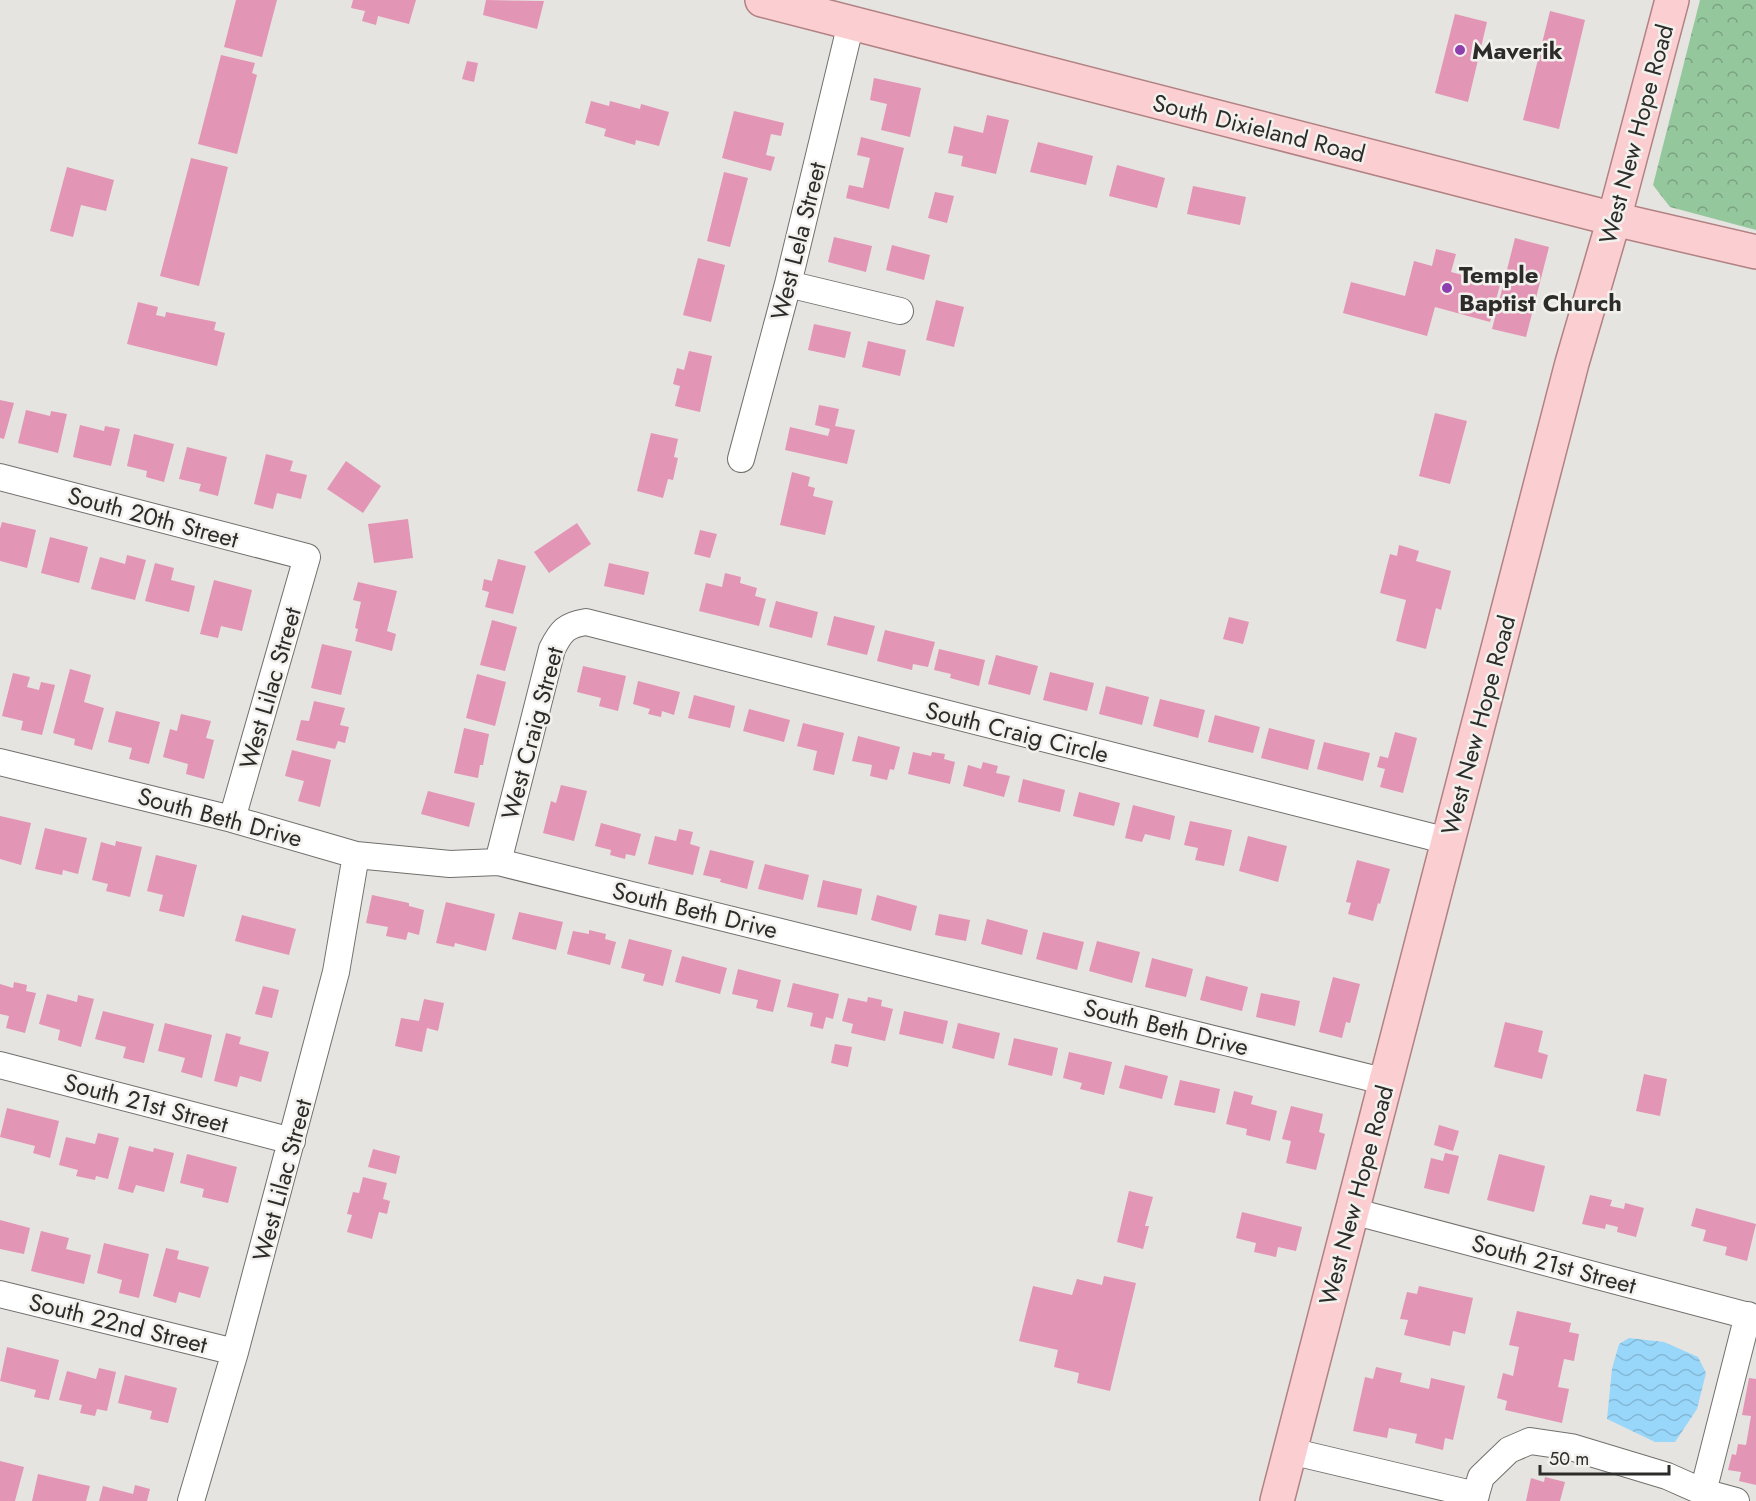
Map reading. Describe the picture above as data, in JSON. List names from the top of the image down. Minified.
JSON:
{"streets":{"main road":["South Dixieland Road","West New Hope Road"],"street":["West Lela Street","South 20th Street","West Lilac Street","South Craig Circle","West Craig Street","South Beth Drive","South 21st Street","South 22nd Street"]},"crossings":[["South Dixieland Road","West New Hope Road"],["South Dixieland Road","West Lela Street"],["West New Hope Road","South Craig Circle"],["West New Hope Road","South Beth Drive"],["West New Hope Road","South 21st Street"],["South 20th Street","West Lilac Street"],["West Lilac Street","South Beth Drive"],["West Lilac Street","South 21st Street"],["West Lilac Street","South 22nd Street"],["South Craig Circle","West Craig Street"],["West Craig Street","South Beth Drive"]],"places":["Maverik","Temple Baptist Church"],"scale_bar":"50 m"}
